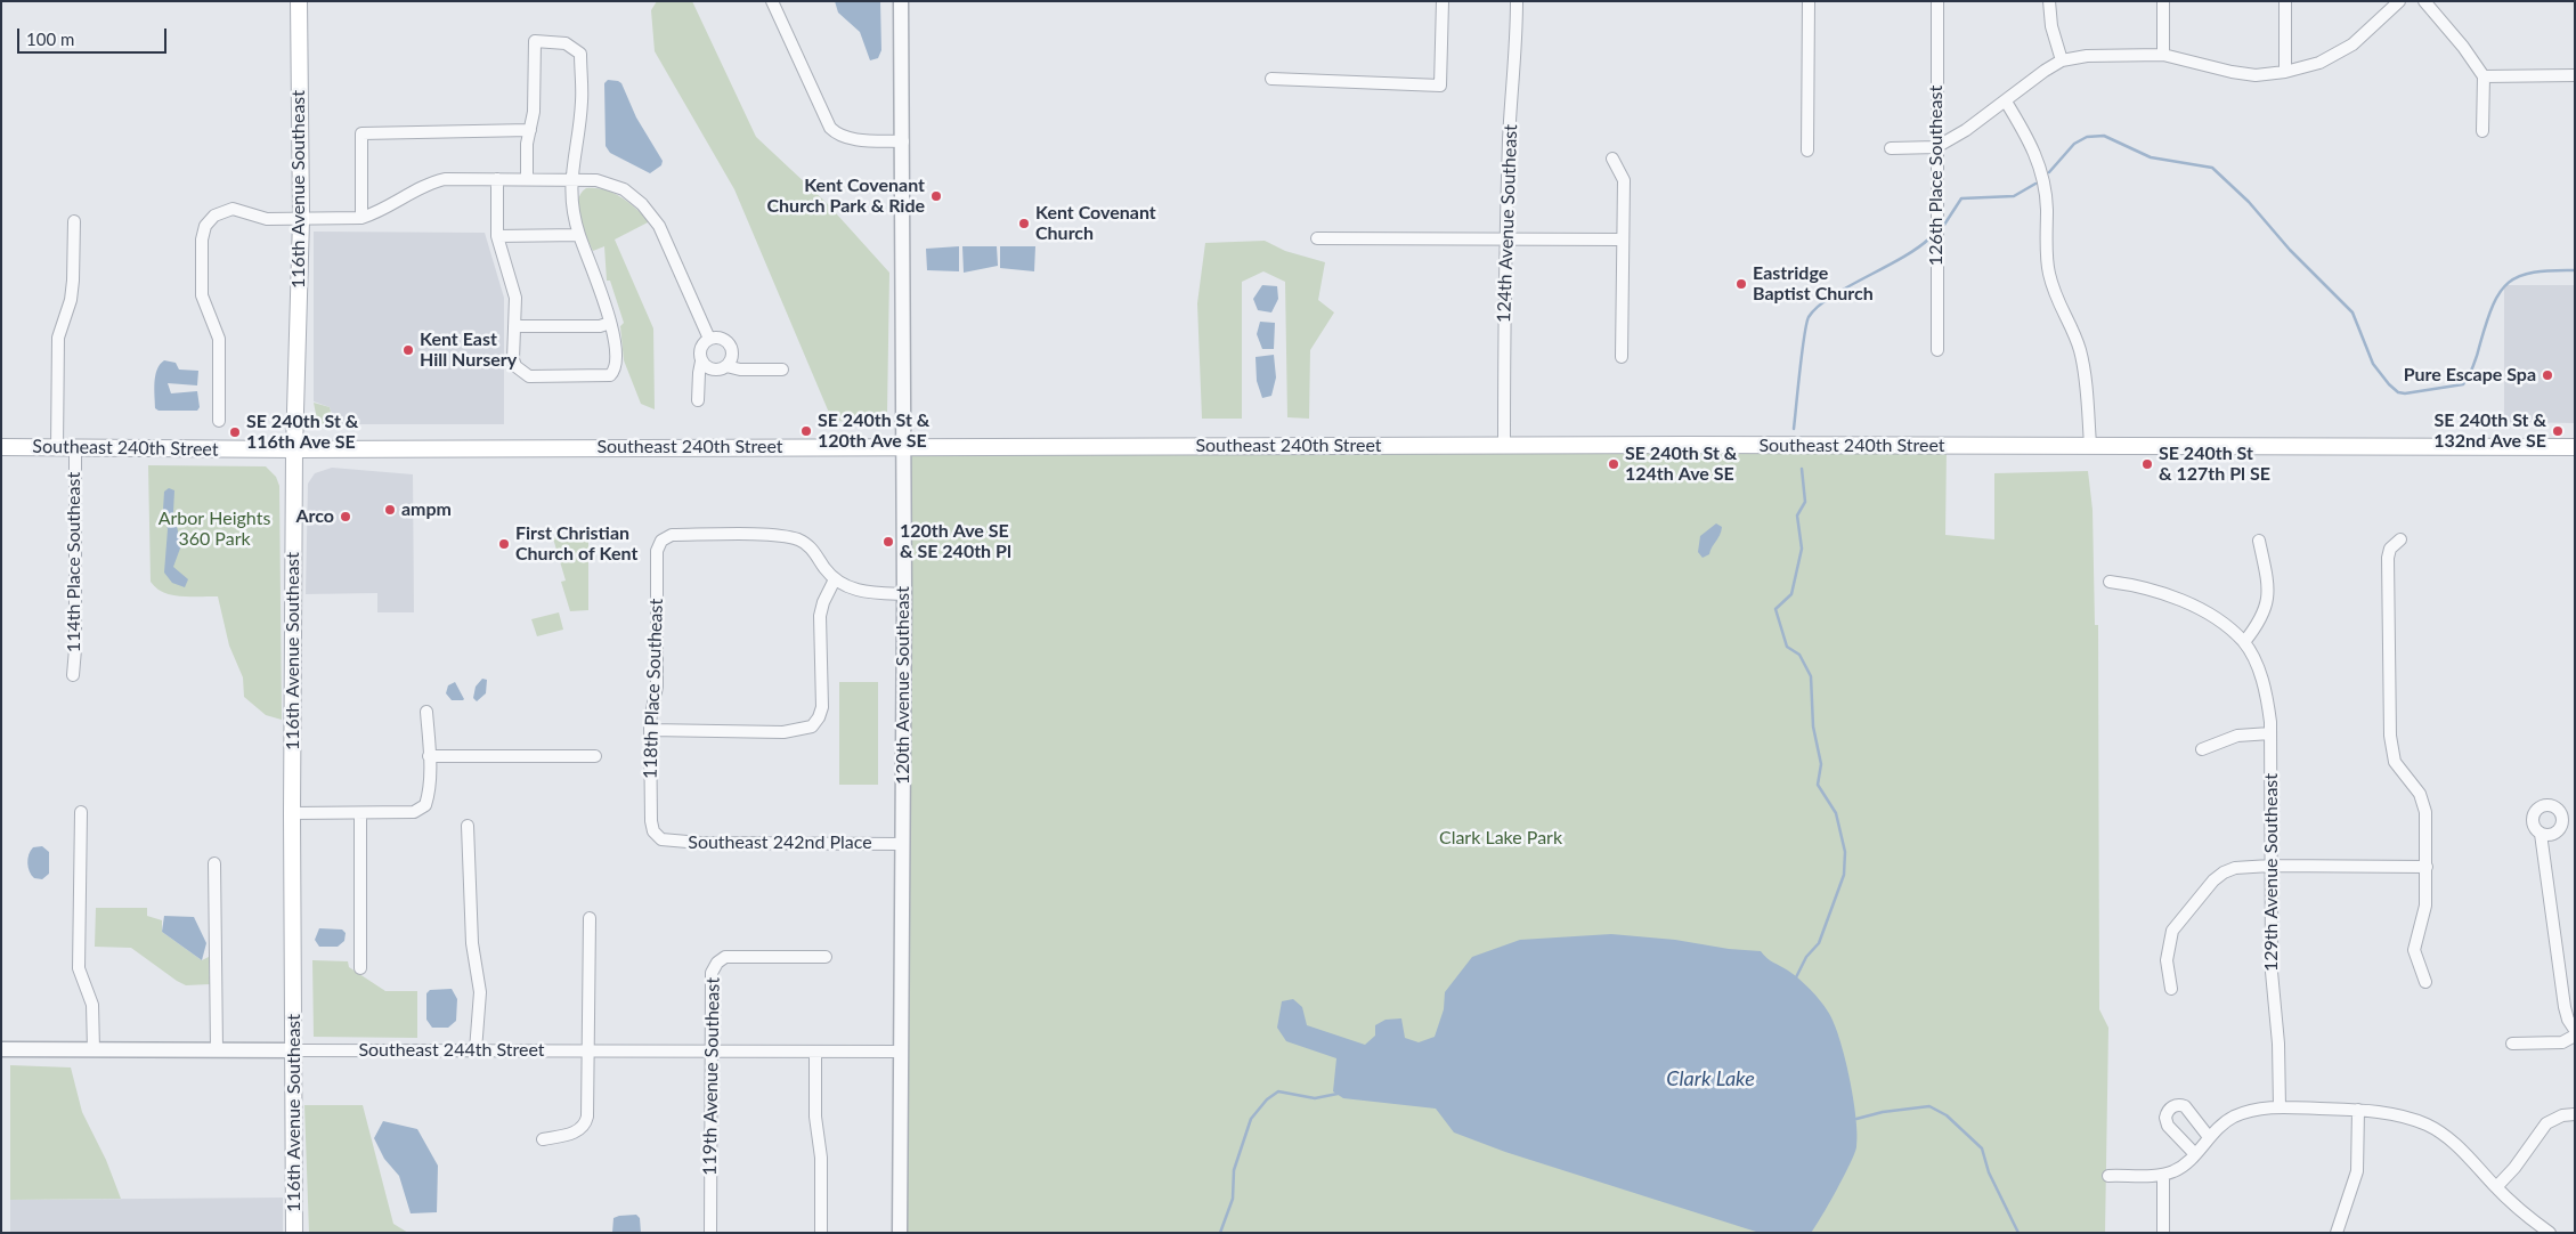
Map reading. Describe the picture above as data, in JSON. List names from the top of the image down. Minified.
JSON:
{"streets":{"main road":["116th Avenue Southeast","Southeast 240th Street"],"street":["126th Place Southeast","124th Avenue Southeast","114th Place Southeast","120th Avenue Southeast","118th Place Southeast","Southeast 242nd Place","129th Avenue Southeast","Southeast 244th Street","119th Avenue Southeast"]},"crossings":[["116th Avenue Southeast","Southeast 240th Street"],["116th Avenue Southeast","Southeast 244th Street"],["124th Avenue Southeast","Southeast 240th Street"],["Southeast 240th Street","114th Place Southeast"],["Southeast 240th Street","120th Avenue Southeast"],["120th Avenue Southeast","Southeast 242nd Place"],["120th Avenue Southeast","Southeast 244th Street"],["118th Place Southeast","Southeast 242nd Place"],["Southeast 244th Street","119th Avenue Southeast"]],"water":["Clark Lake"],"parks":["Arbor Heights 360 Park","Clark Lake Park"],"places":["Kent Covenant Church Park & Ride","Kent Covenant Church","Eastridge Baptist Church","Kent East Hill Nursery","Pure Escape Spa","SE 240th St & 120th Ave SE","SE 240th St & 132nd Ave SE","SE 240th St & 116th Ave SE","SE 240th St & 124th Ave SE","SE 240th St & 127th Pl SE","ampm","Arco","120th Ave SE & SE 240th Pl","First Christian Church of Kent"],"scale_bar":"100 m"}
